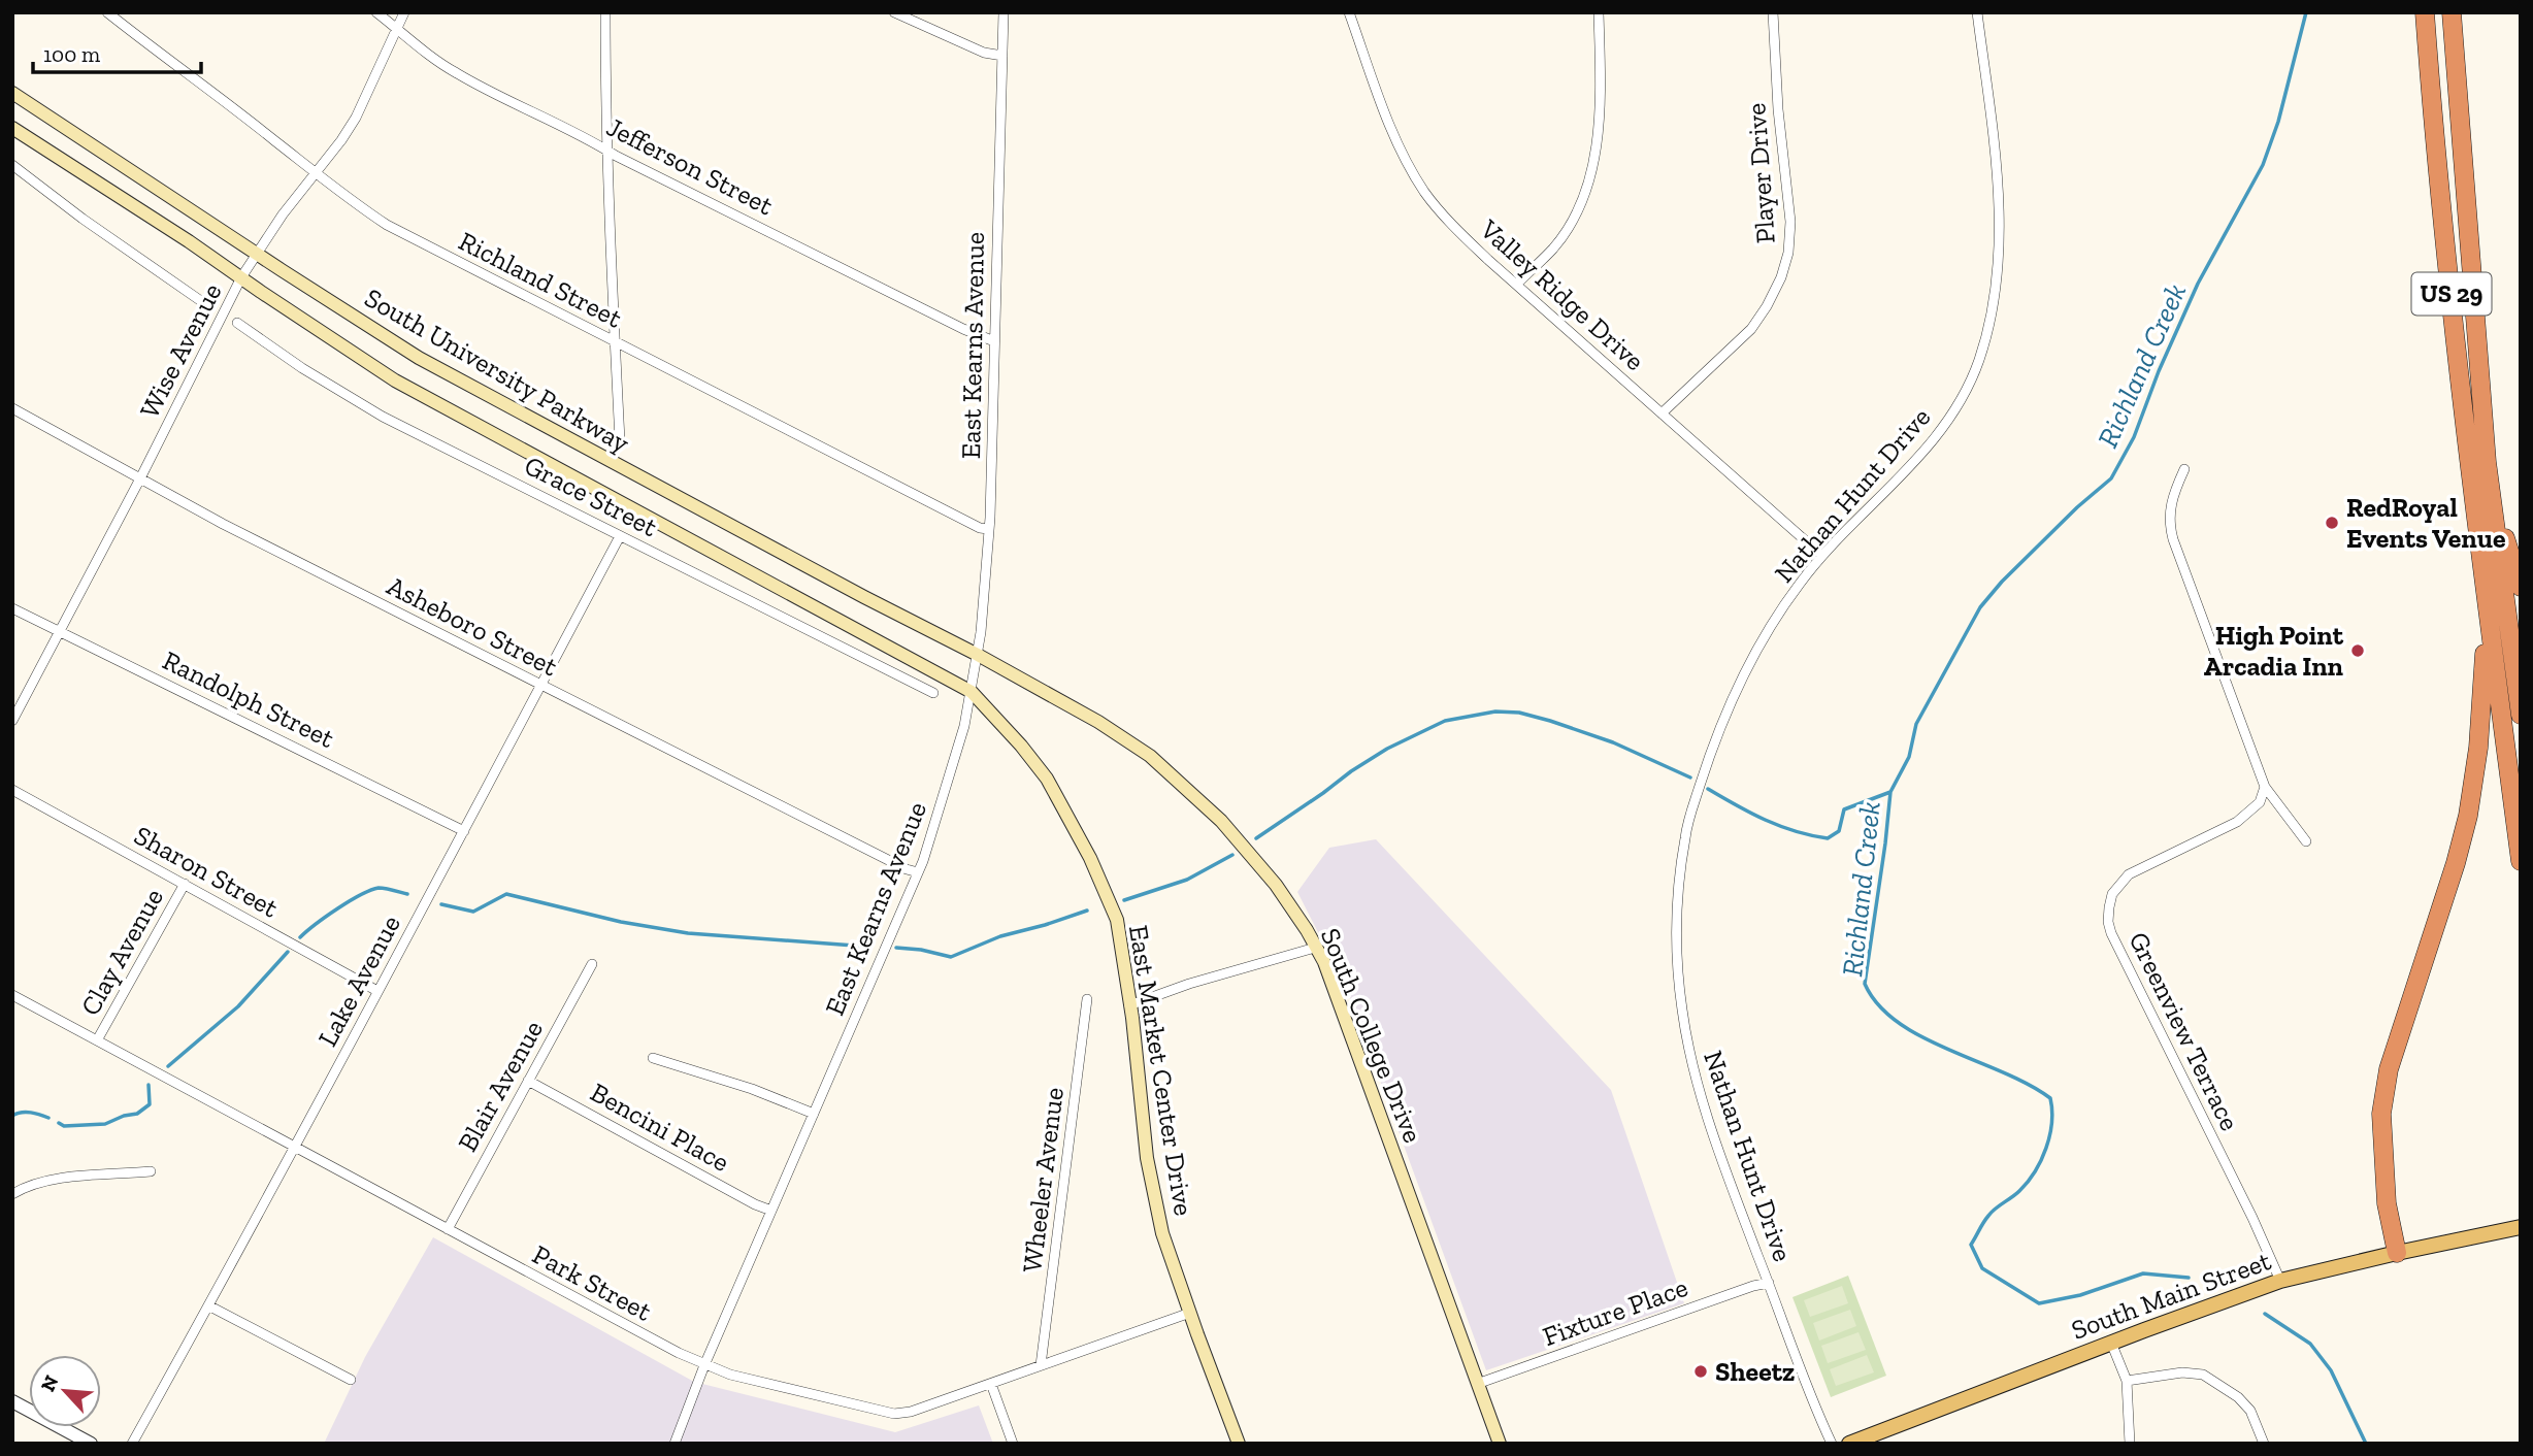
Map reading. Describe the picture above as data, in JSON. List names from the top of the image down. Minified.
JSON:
{"streets":{"highway":["US 29"],"main road":["South University Parkway","South College Drive","East Market Center Drive","South Main Street"],"street":["Jefferson Street","Player Drive","Richland Street","Valley Ridge Drive","East Kearns Avenue","Wise Avenue","Nathan Hunt Drive","Grace Street","Asheboro Street","Randolph Street","Sharon Street","Clay Avenue","Lake Avenue","Greenview Terrace","Blair Avenue","Bencini Place","Wheeler Avenue","Park Street","Fixture Place"]},"crossings":[["Jefferson Street","East Kearns Avenue"],["Jefferson Street","Wise Avenue"],["Player Drive","Valley Ridge Drive"],["Richland Street","East Kearns Avenue"],["Richland Street","Wise Avenue"],["Valley Ridge Drive","Nathan Hunt Drive"],["East Kearns Avenue","South University Parkway"],["East Kearns Avenue","Asheboro Street"],["East Kearns Avenue","South College Drive"],["East Kearns Avenue","East Market Center Drive"],["East Kearns Avenue","Bencini Place"],["East Kearns Avenue","Park Street"],["Wise Avenue","South University Parkway"],["Wise Avenue","Asheboro Street"],["Wise Avenue","Randolph Street"],["South University Parkway","South College Drive"],["South University Parkway","East Market Center Drive"],["Nathan Hunt Drive","Fixture Place"],["Grace Street","Lake Avenue"],["Asheboro Street","Lake Avenue"],["Randolph Street","Lake Avenue"],["Sharon Street","Clay Avenue"],["Sharon Street","Lake Avenue"],["Clay Avenue","Park Street"],["Lake Avenue","Park Street"],["Greenview Terrace","South Main Street"],["South College Drive","Fixture Place"],["East Market Center Drive","Park Street"],["Blair Avenue","Bencini Place"],["Blair Avenue","Park Street"],["Wheeler Avenue","Park Street"]],"water":["Richland Creek"],"places":["RedRoyal Events Venue","High Point Arcadia Inn","Sheetz"],"scale_bar":"100 m","north":"top left"}
